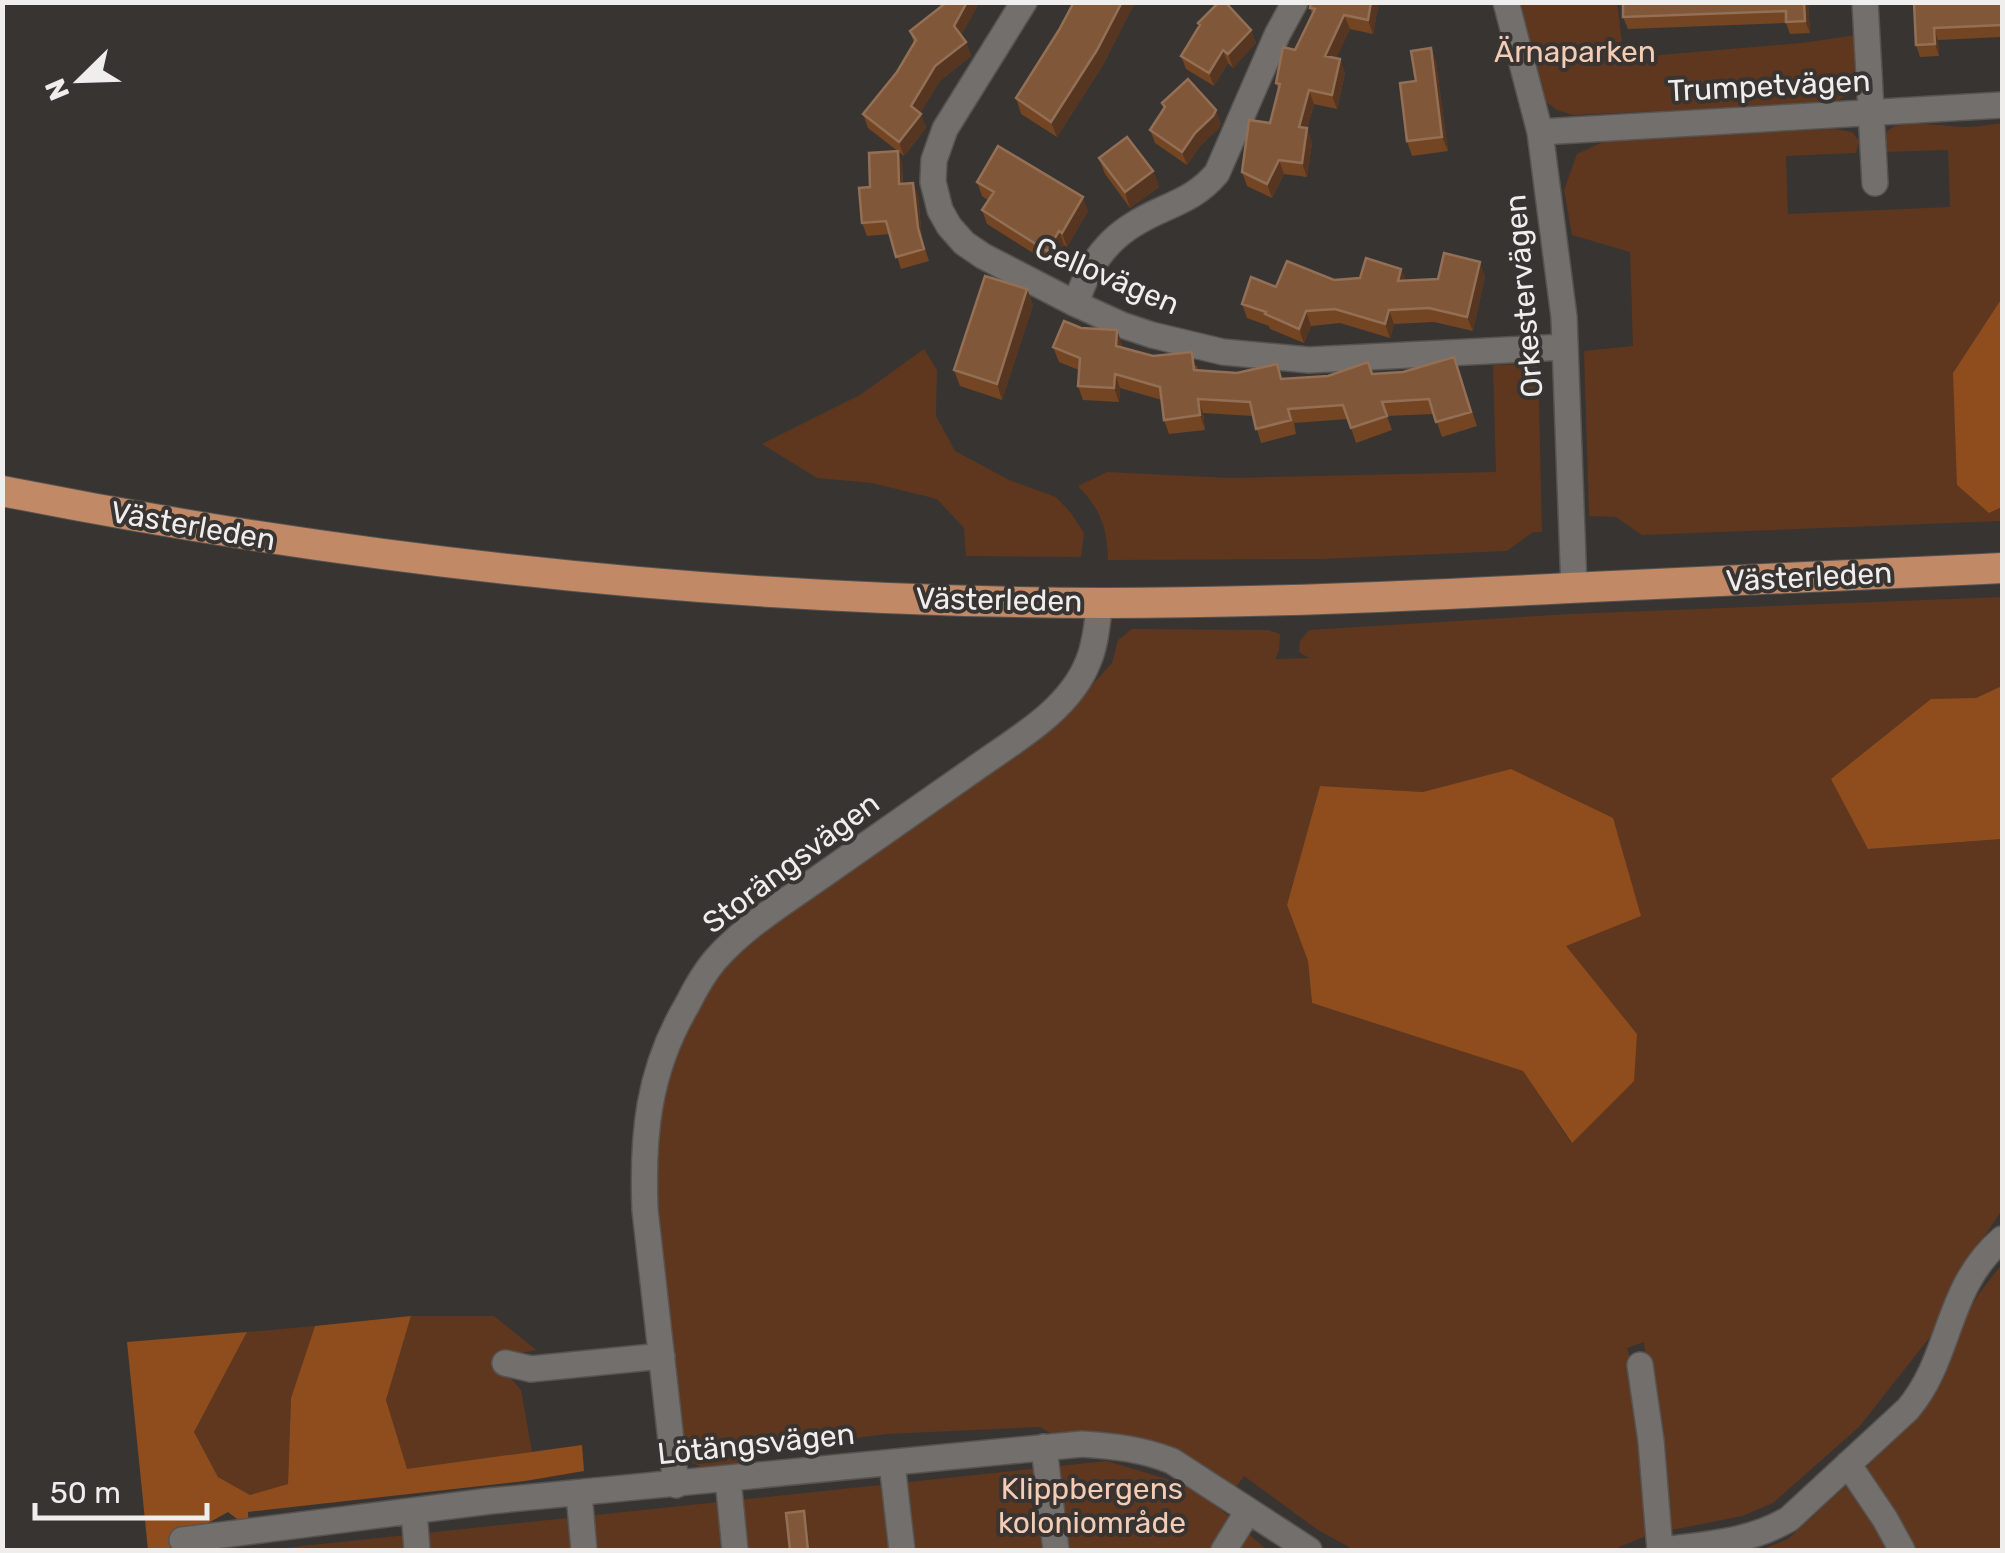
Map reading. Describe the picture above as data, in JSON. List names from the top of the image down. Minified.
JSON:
{"streets":{"main road":["Västerleden"],"street":["Trumpetvägen","Cellovägen","Orkestervägen","Storängsvägen","Lötängsvägen"]},"crossings":[["Trumpetvägen","Orkestervägen"],["Cellovägen","Orkestervägen"],["Orkestervägen","Västerleden"],["Västerleden","Storängsvägen"],["Storängsvägen","Lötängsvägen"]],"parks":["Ärnaparken","Klippbergens koloniområde"],"scale_bar":"50 m","north":"bottom left"}
